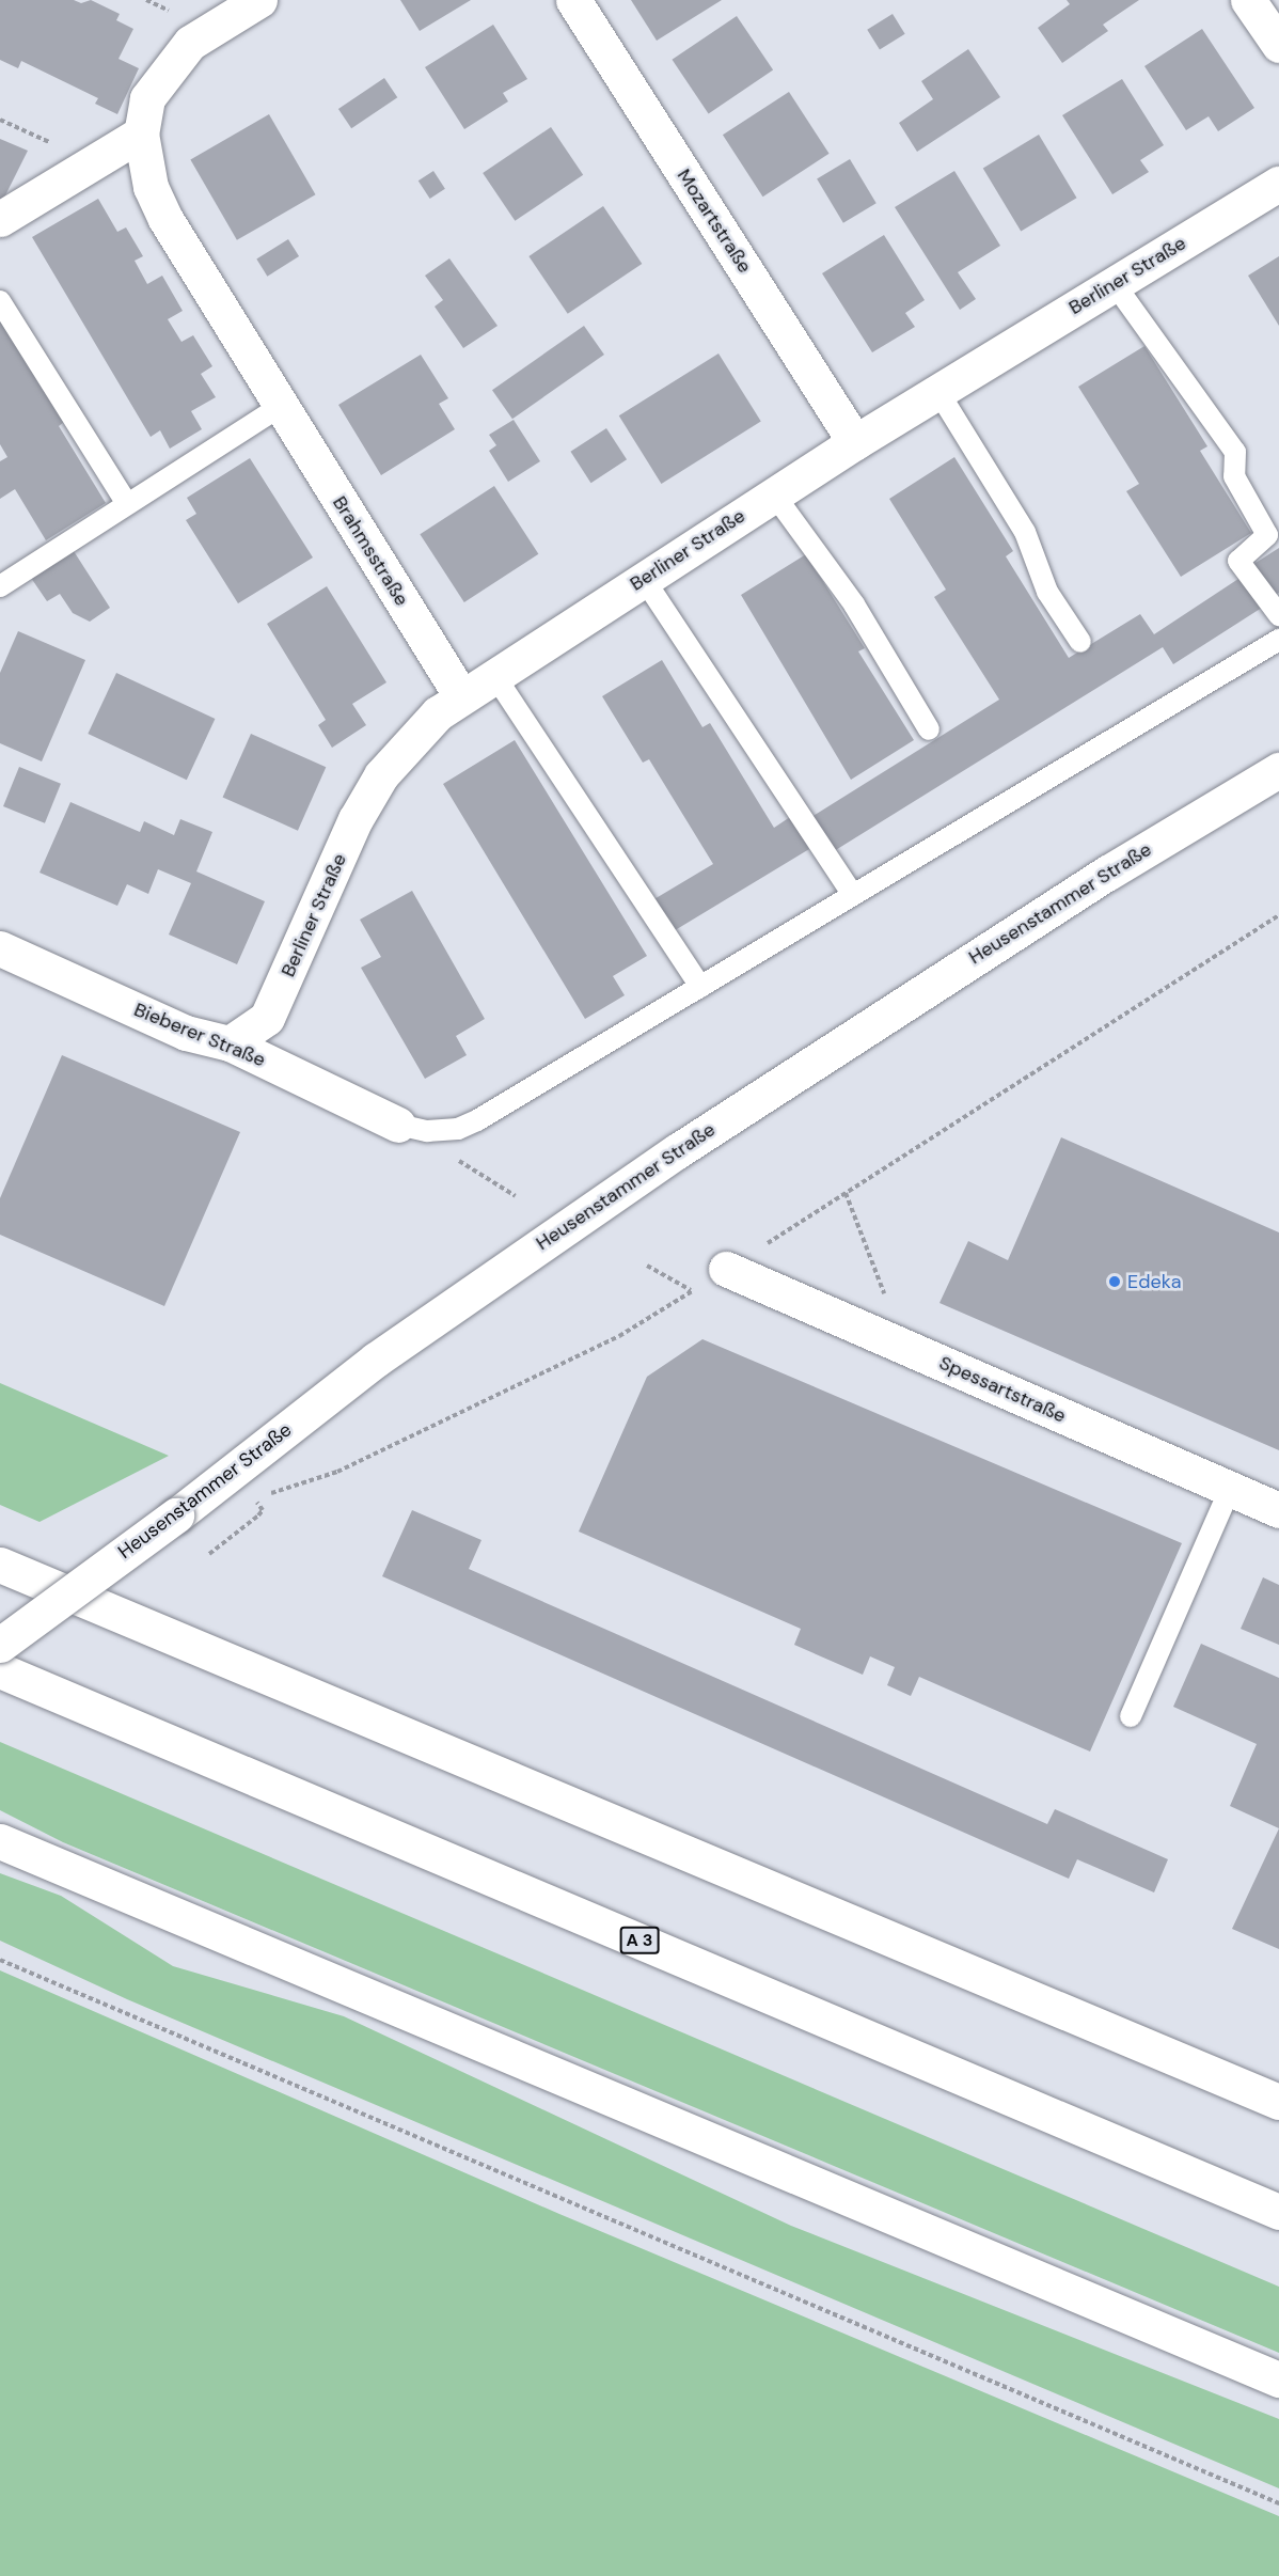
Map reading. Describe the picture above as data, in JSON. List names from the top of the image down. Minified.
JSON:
{"streets":{"main road":["Mozartstraße","Berliner Straße","Brahmsstraße","Heusenstammer Straße","Bieberer Straße","Spessartstraße","A 3"]},"crossings":[["Mozartstraße","Berliner Straße"],["Berliner Straße","Brahmsstraße"],["Berliner Straße","Bieberer Straße"]],"places":["Edeka"]}
